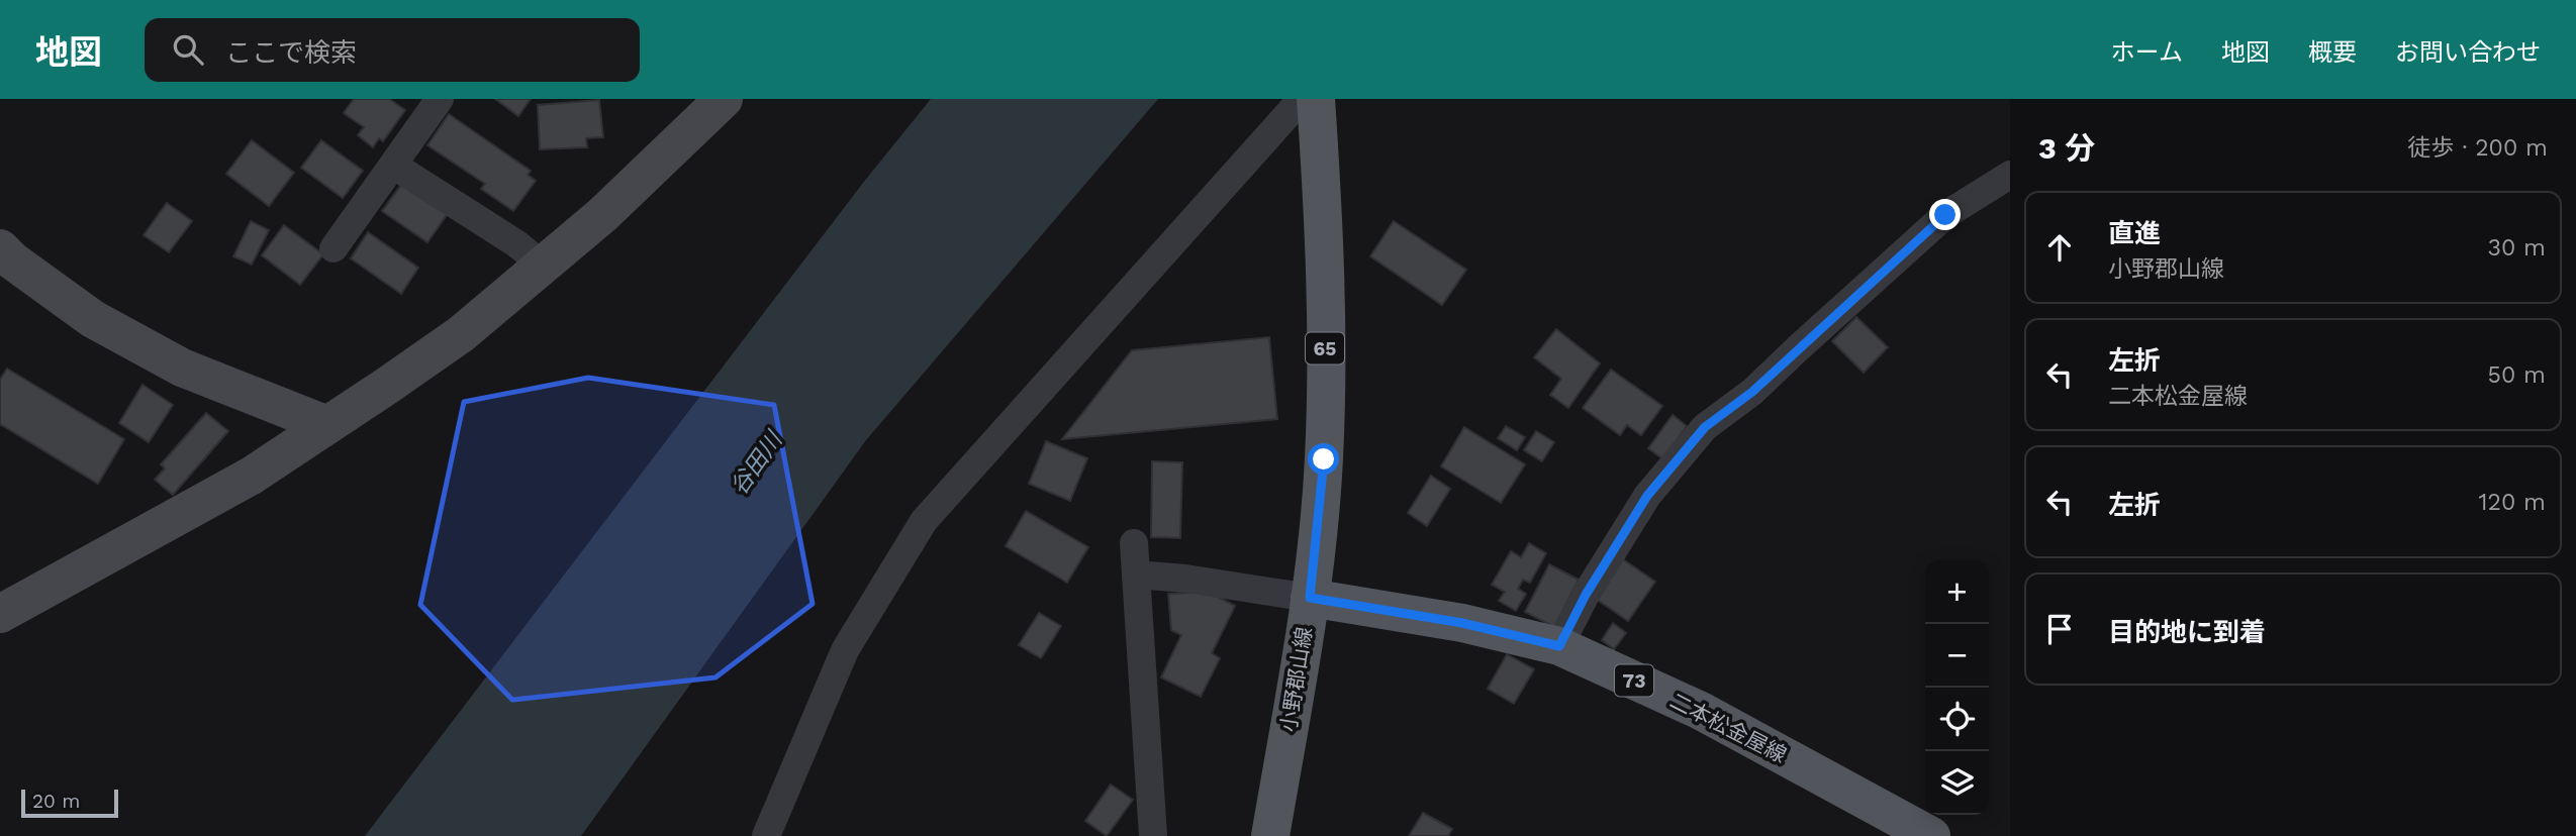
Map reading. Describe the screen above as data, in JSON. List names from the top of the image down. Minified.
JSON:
{"streets":{"main road":["65","小野郡山線","73","二本松金屋線"]},"crossings":[["小野郡山線","二本松金屋線"]],"water":["谷田川"],"scale_bar":"20 m","page":{"header":"地図","search":"ここで検索","nav":["ホーム","地図","概要","お問い合わせ"],"heading":["3 分","徒歩 · 200 m"],"list":[["直進","小野郡山線","30 m"],["左折","二本松金屋線","50 m"],["左折","120 m"],"目的地に到着"],"map_buttons":["+","−"],"scale":"20 m"}}
